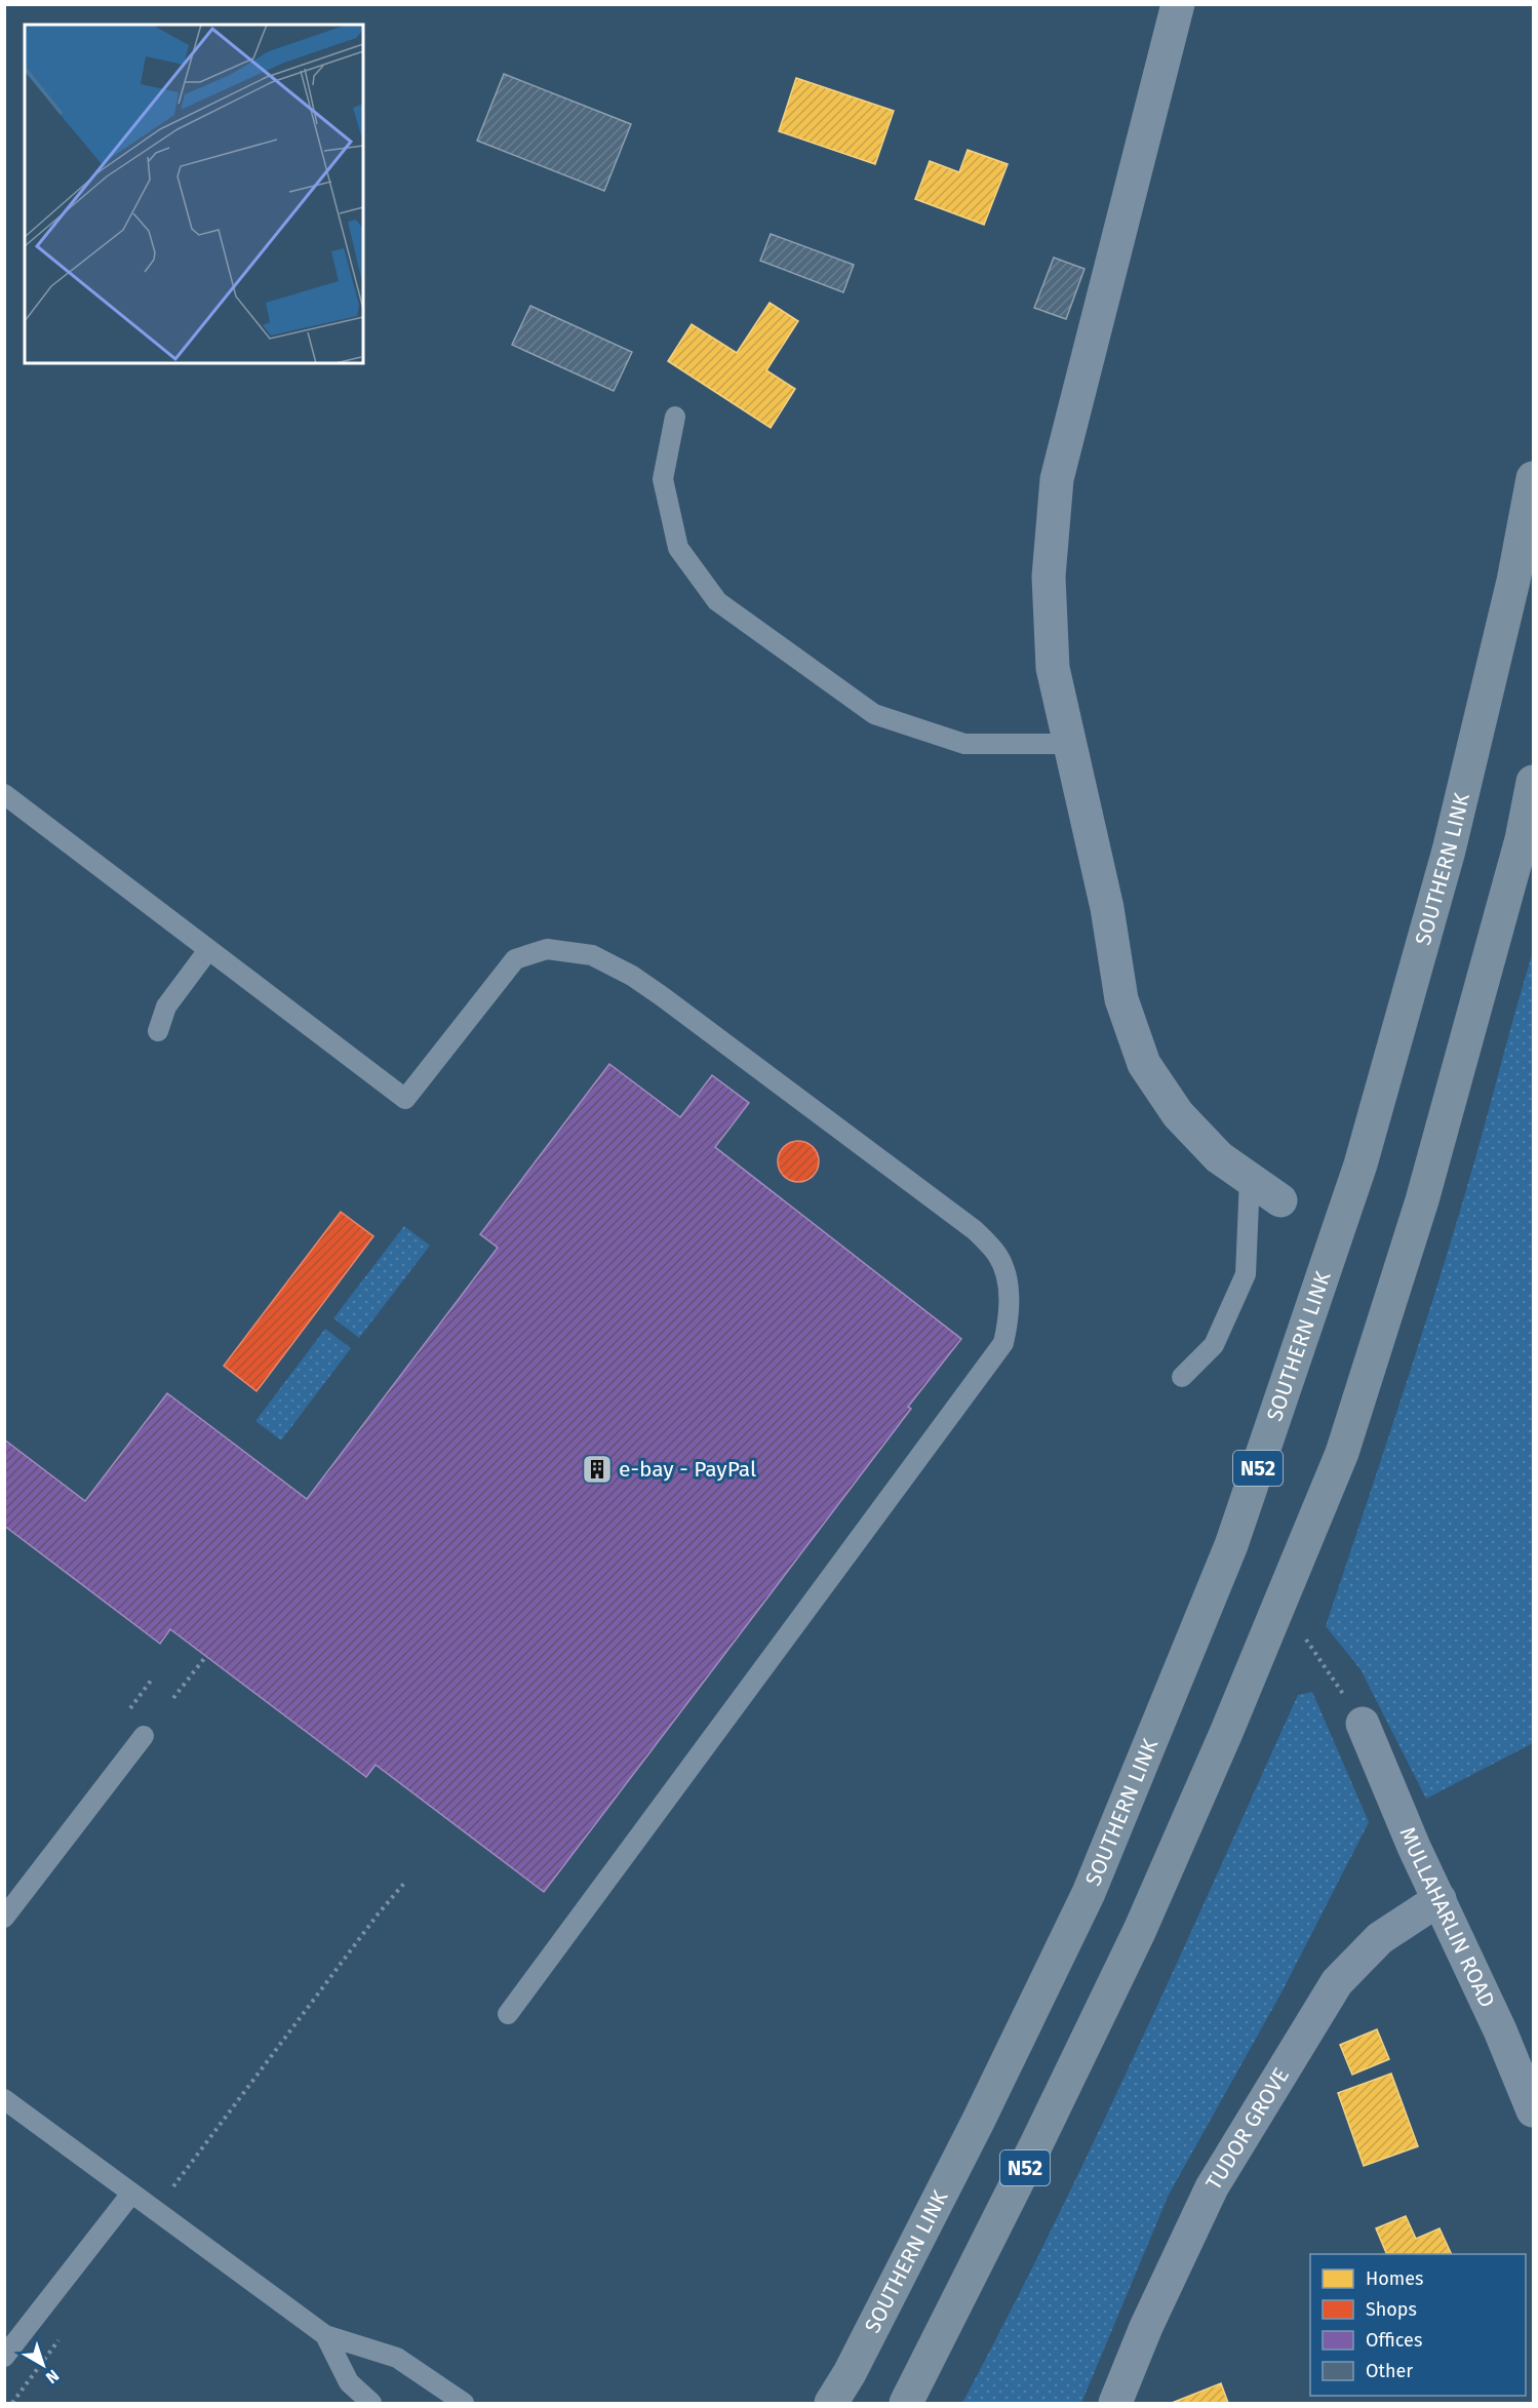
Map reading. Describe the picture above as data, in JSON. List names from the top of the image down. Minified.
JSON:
{"streets":{"main road":["SOUTHERN LINK","N52"],"street":["MULLAHARLIN ROAD","TUDOR GROVE"]},"crossings":[["MULLAHARLIN ROAD","TUDOR GROVE"]],"places":{"building":["e-bay - PayPal"]},"legend":["Homes","Shops","Offices","Other"],"north":"bottom right"}
